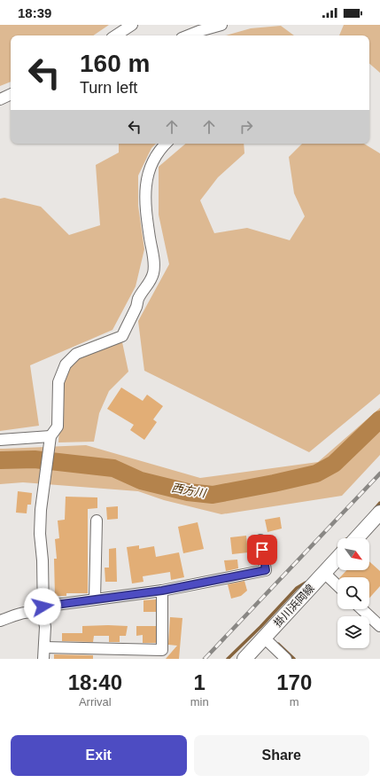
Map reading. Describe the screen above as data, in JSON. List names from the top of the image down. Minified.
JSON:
{"streets":{"main road":["掛川浜岡線"]},"water":["西方川"],"north":"bottom right","page":{"status":"18:39","turn":["160 m","Turn left"],"eta":["18:40","Arrival","1","min","170","m"],"buttons":["Exit","Share"]}}
